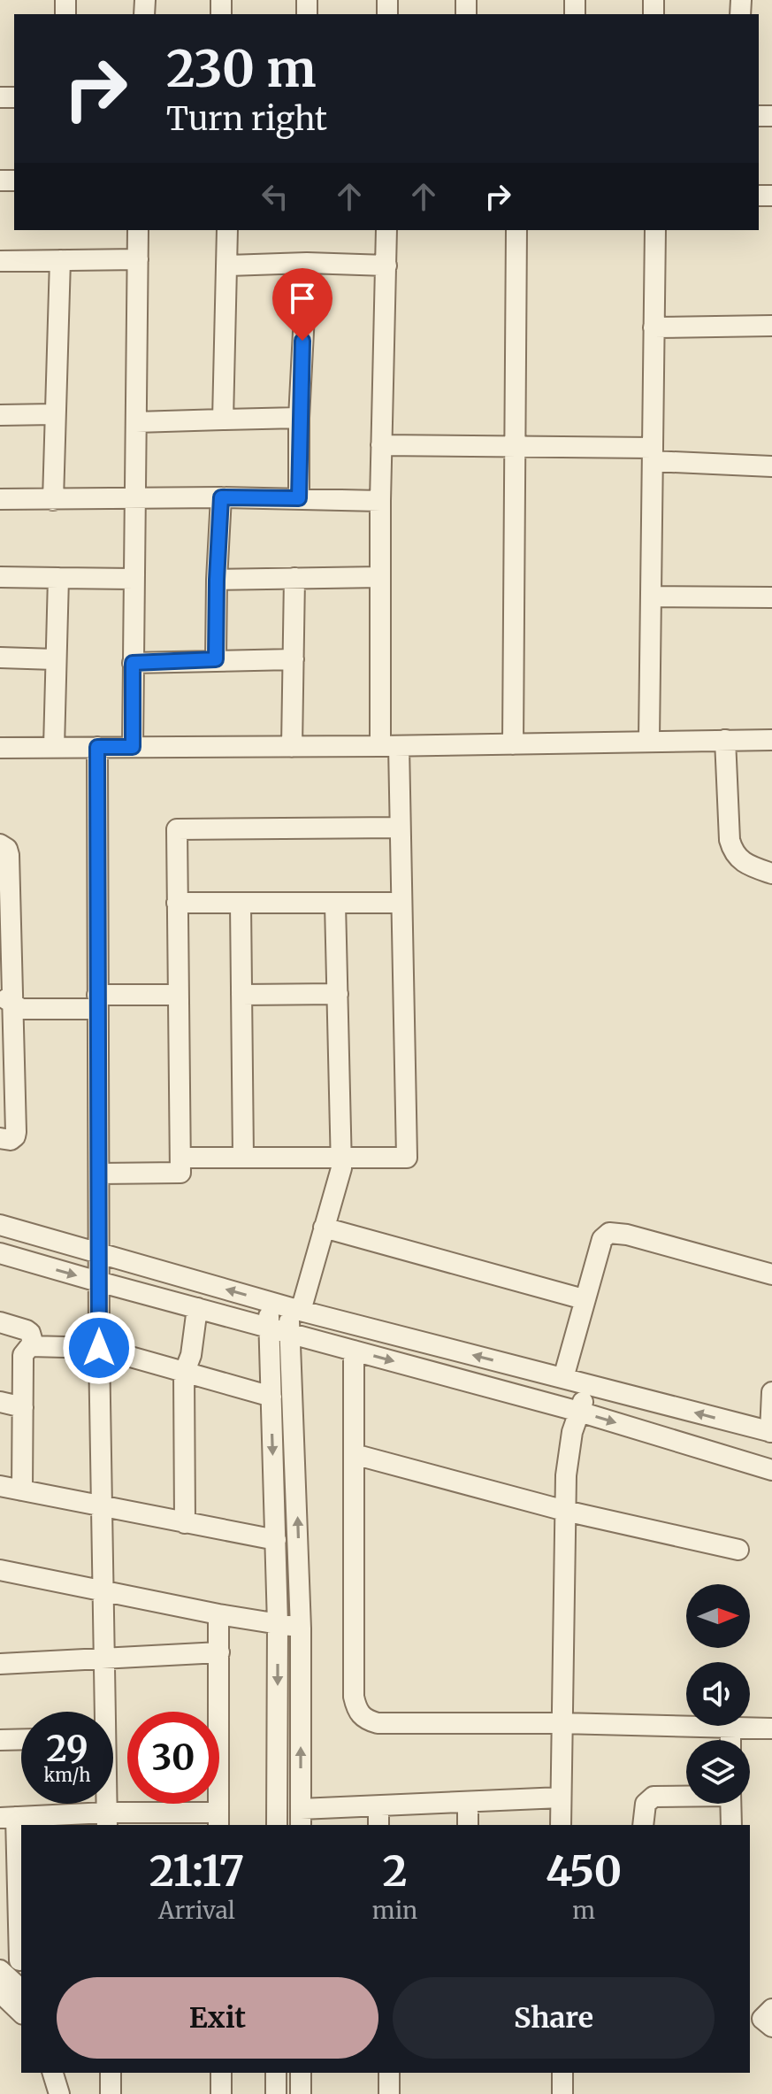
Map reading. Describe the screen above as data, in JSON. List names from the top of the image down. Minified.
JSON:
{"north":"right","page":{"turn":["230 m","Turn right"],"speed":"29 km/h","limit":"30","eta":["21:17","Arrival","2","min","450","m"],"buttons":["Exit","Share"]}}
